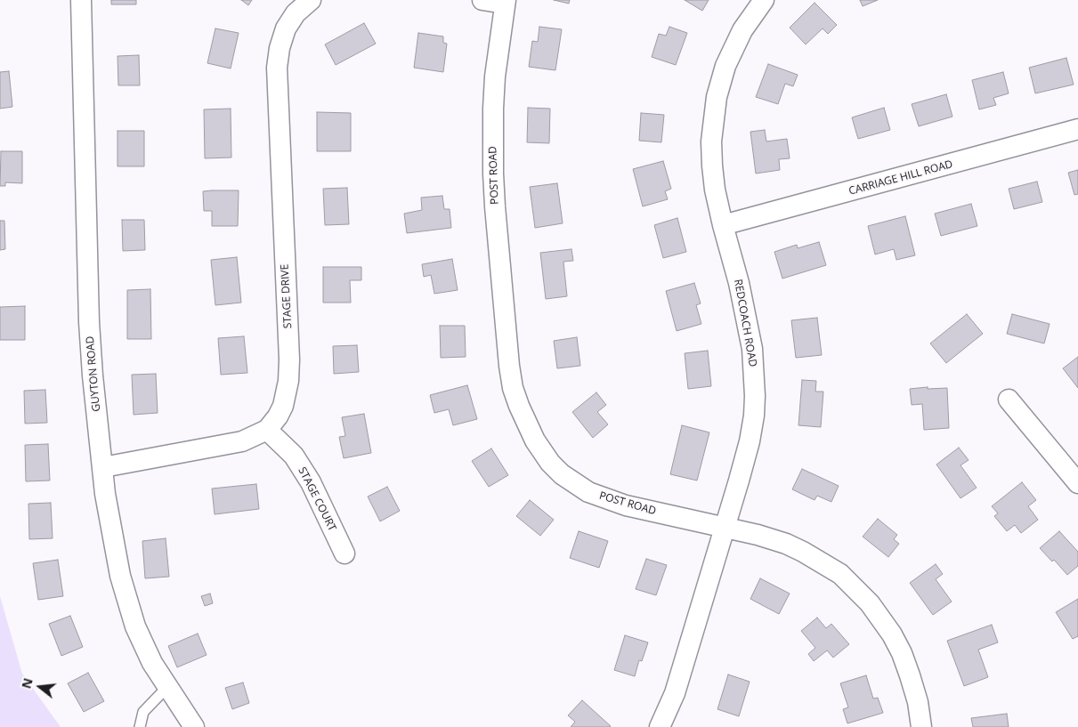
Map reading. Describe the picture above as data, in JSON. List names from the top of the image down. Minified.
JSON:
{"streets":{"street":["POST ROAD","CARRIAGE HILL ROAD","STAGE DRIVE","REDCOACH ROAD","GUYTON ROAD","STAGE COURT"]},"crossings":[["POST ROAD","REDCOACH ROAD"],["CARRIAGE HILL ROAD","REDCOACH ROAD"],["STAGE DRIVE","GUYTON ROAD"],["STAGE DRIVE","STAGE COURT"]],"north":"left"}
